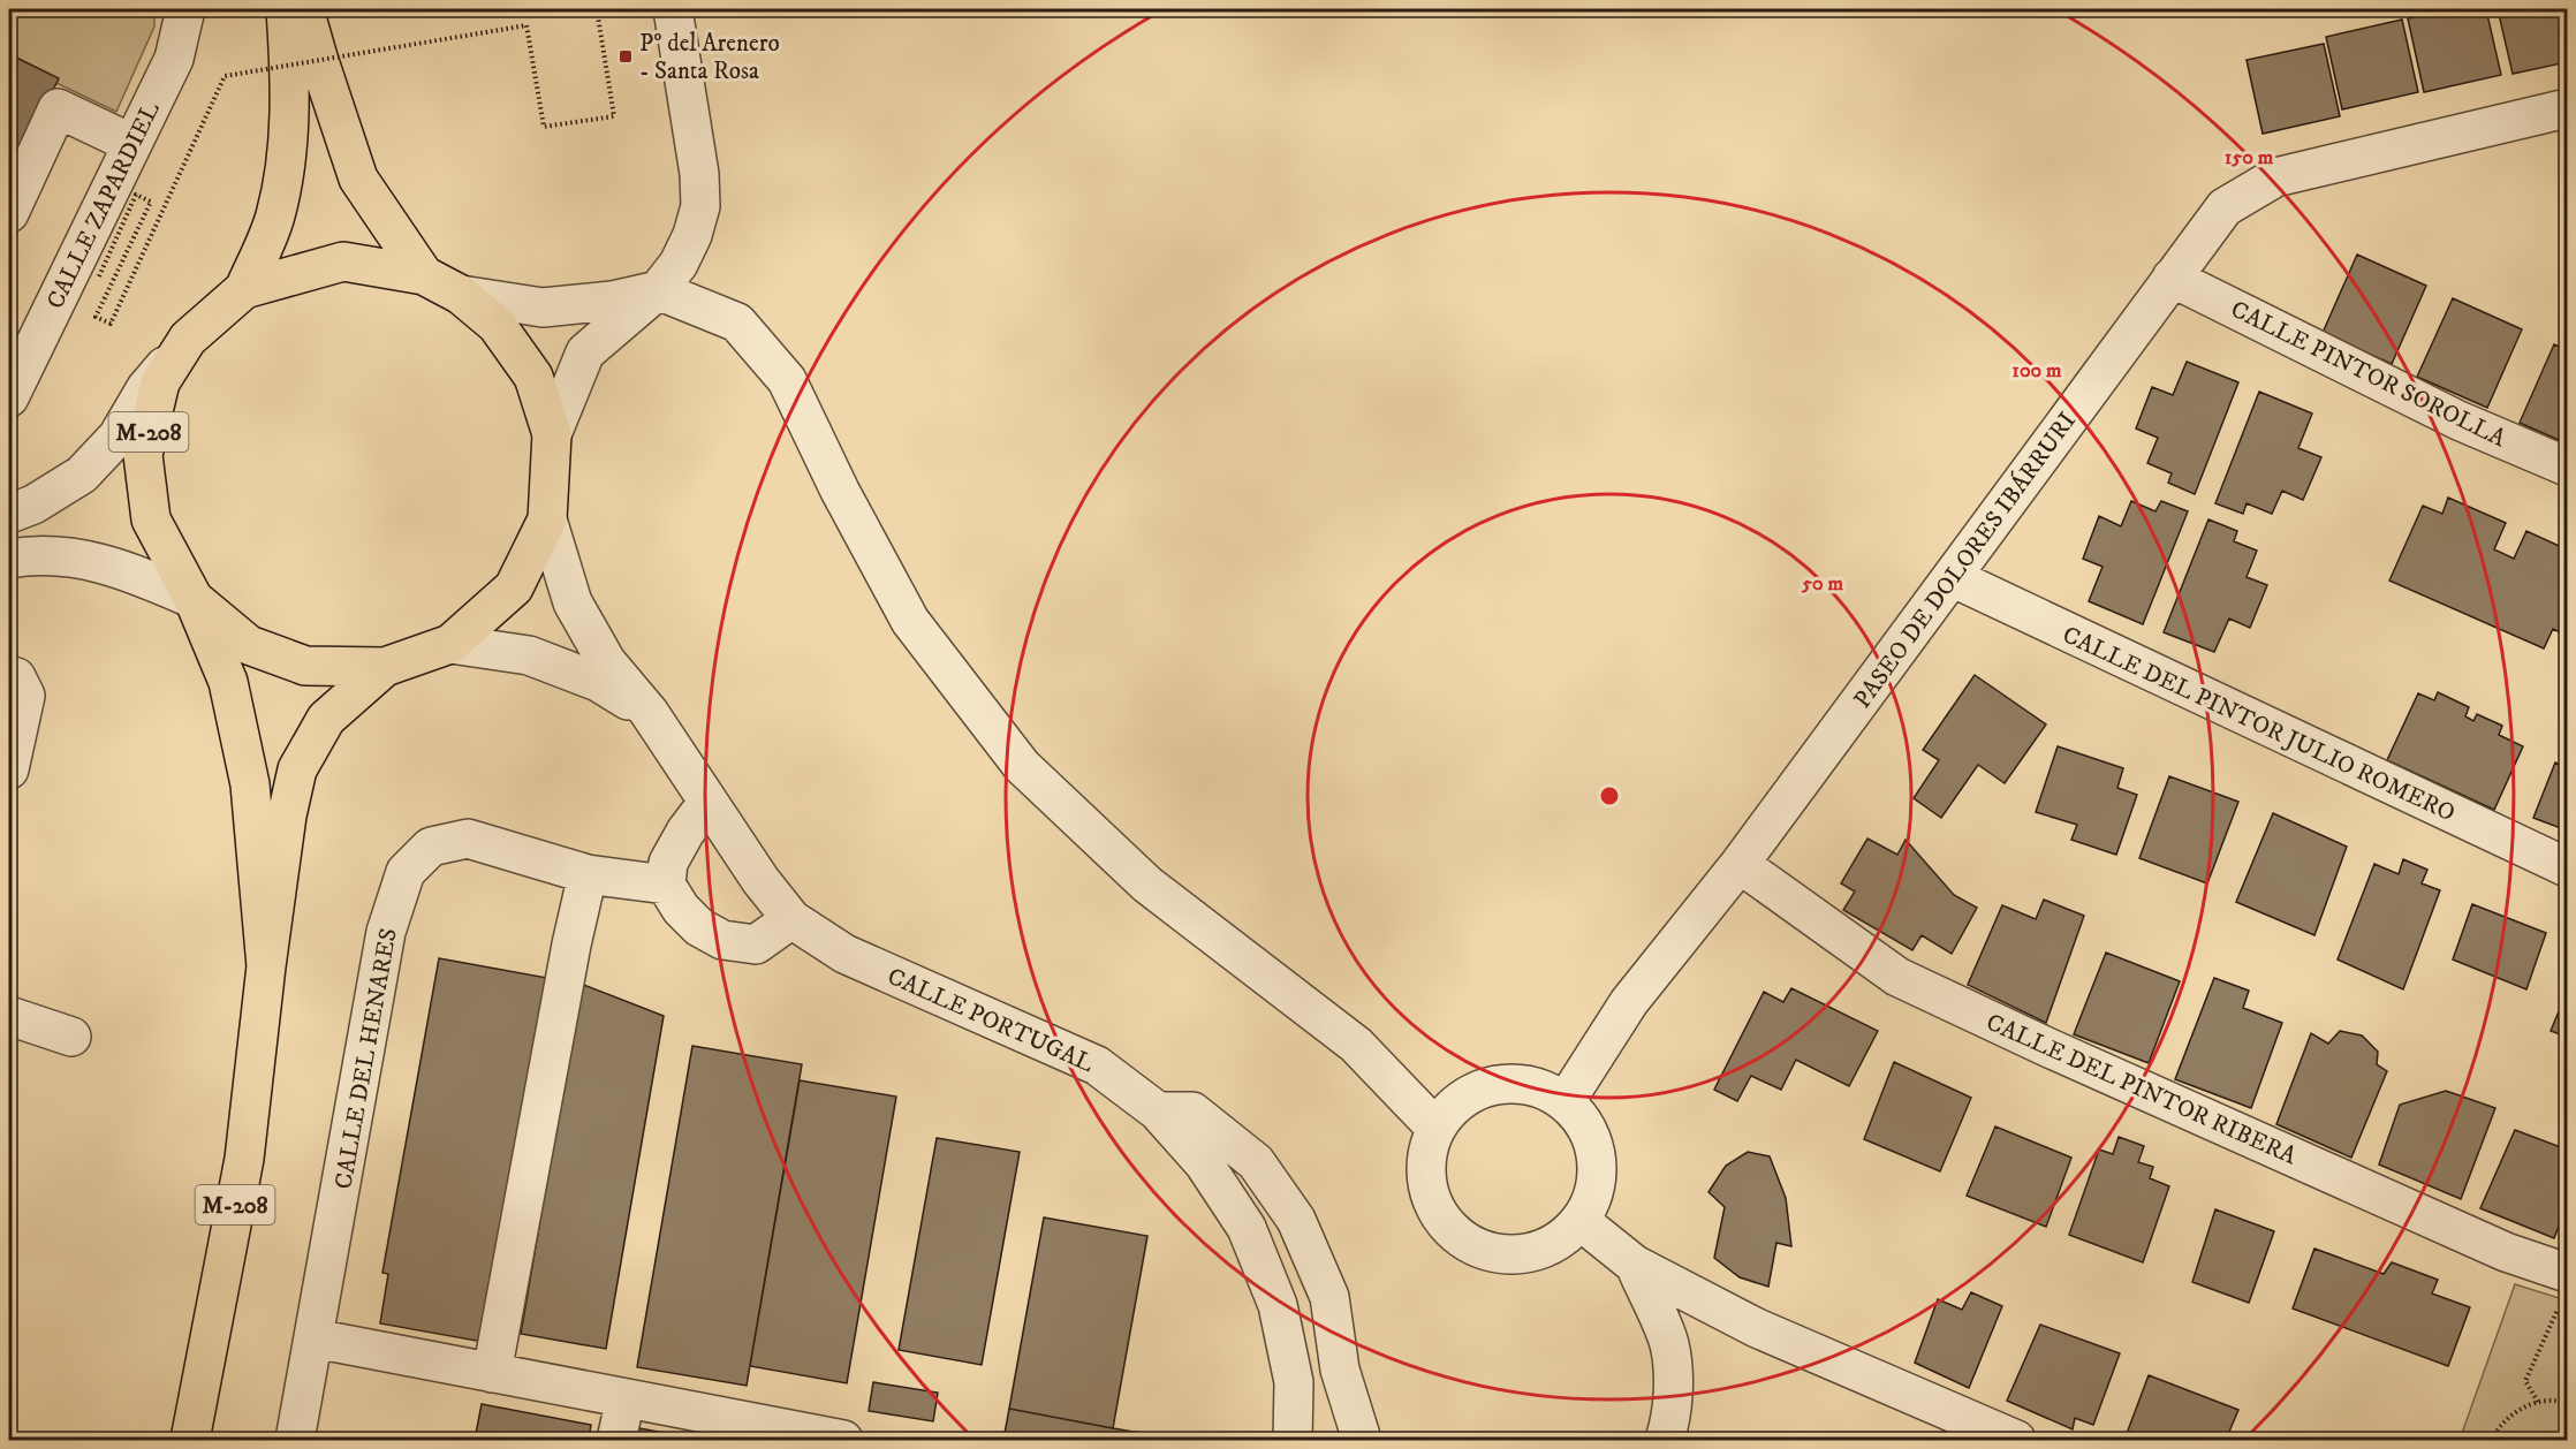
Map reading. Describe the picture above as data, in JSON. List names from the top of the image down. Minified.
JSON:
{"streets":{"main road":["M-208"],"street":["CALLE ZAPARDIEL","CALLE PINTOR SOROLLA","PASEO DE DOLORES IBÁRRURI","CALLE DEL PINTOR JULIO ROMERO","CALLE PORTUGAL","CALLE DEL HENARES","CALLE DEL PINTOR RIBERA"]},"crossings":[["CALLE PINTOR SOROLLA","PASEO DE DOLORES IBÁRRURI"],["M-208","CALLE PORTUGAL"],["PASEO DE DOLORES IBÁRRURI","CALLE DEL PINTOR JULIO ROMERO"],["PASEO DE DOLORES IBÁRRURI","CALLE DEL PINTOR RIBERA"]],"places":{"transit":["Pº del Arenero - Santa Rosa"]},"rings":["150 m","100 m","50 m"]}
